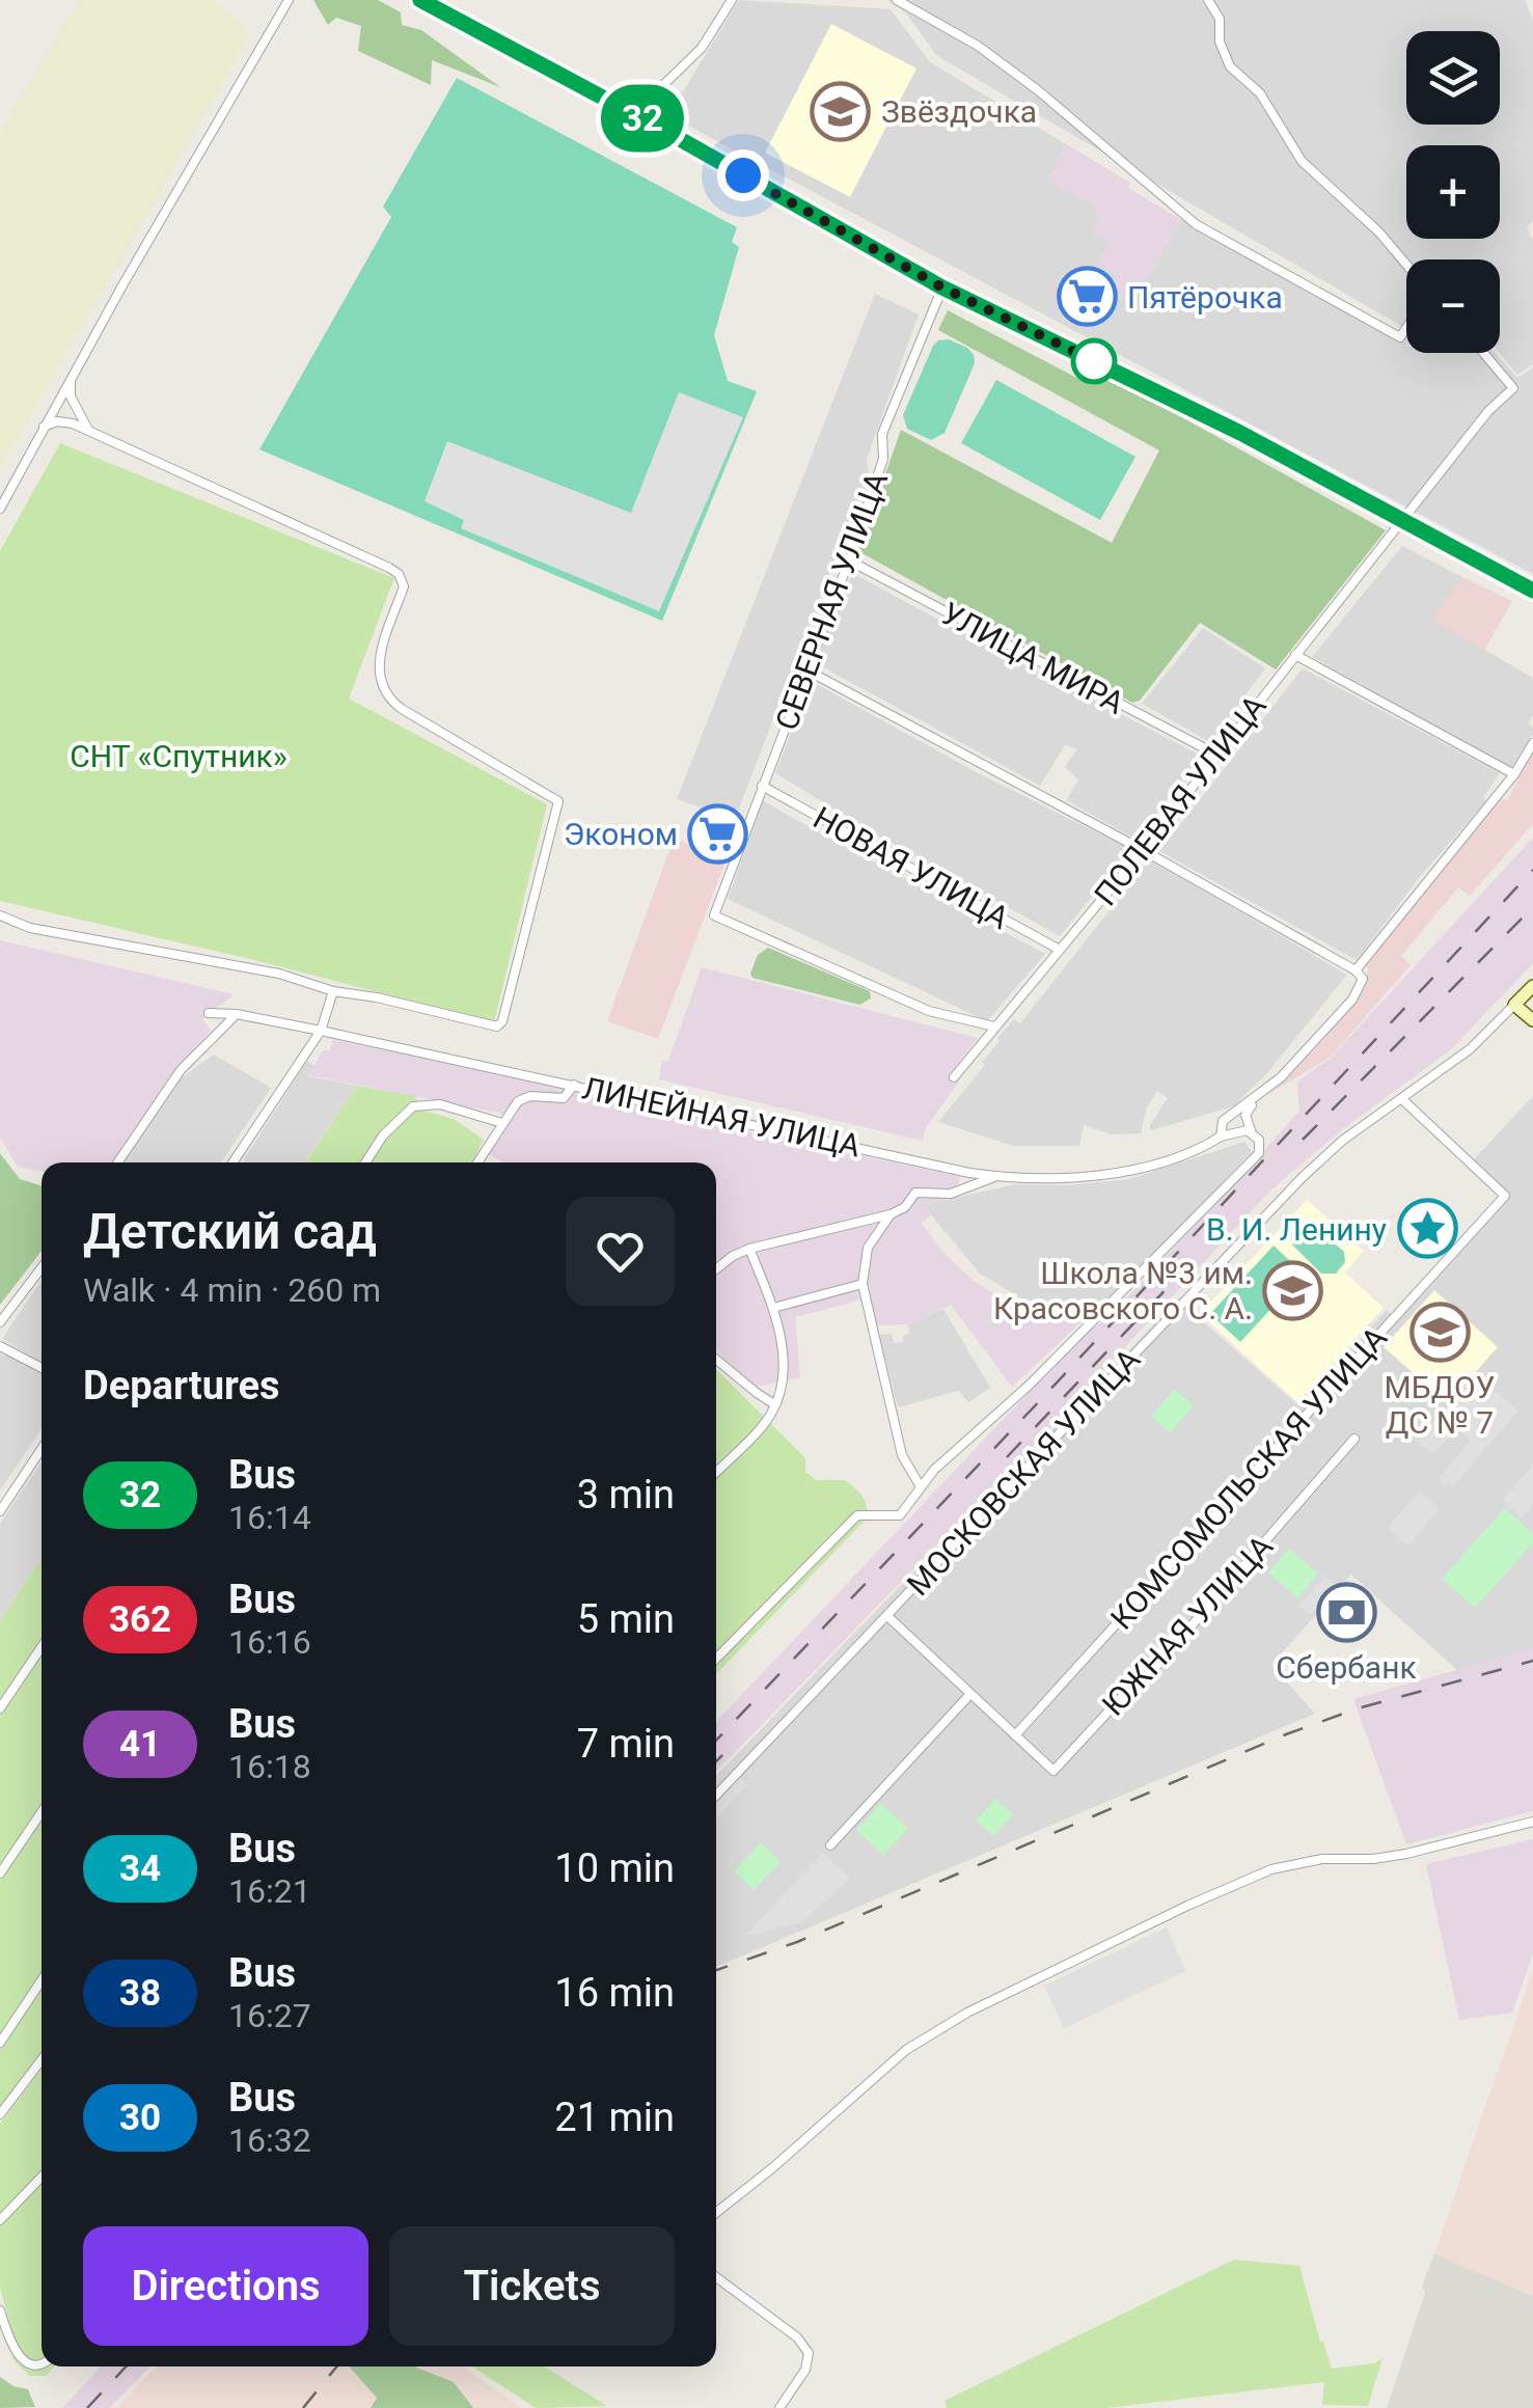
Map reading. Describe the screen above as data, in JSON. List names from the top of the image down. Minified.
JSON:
{"streets":{"main road":["МОСКОВСКАЯ УЛИЦА"],"street":["СЕВЕРНАЯ УЛИЦА","УЛИЦА МИРА","ПОЛЕВАЯ УЛИЦА","НОВАЯ УЛИЦА","ЛИНЕЙНАЯ УЛИЦА","КОМСОМОЛЬСКАЯ УЛИЦА","ЮЖНАЯ УЛИЦА"]},"crossings":[["СЕВЕРНАЯ УЛИЦА","УЛИЦА МИРА"],["СЕВЕРНАЯ УЛИЦА","ПОЛЕВАЯ УЛИЦА"],["СЕВЕРНАЯ УЛИЦА","НОВАЯ УЛИЦА"],["УЛИЦА МИРА","ПОЛЕВАЯ УЛИЦА"],["ПОЛЕВАЯ УЛИЦА","НОВАЯ УЛИЦА"],["МОСКОВСКАЯ УЛИЦА","КОМСОМОЛЬСКАЯ УЛИЦА"],["КОМСОМОЛЬСКАЯ УЛИЦА","ЮЖНАЯ УЛИЦА"]],"parks":["СНТ «Спутник»"],"places":{"school or university":["Звёздочка","Школа №3 им. Красовского С. А.","МБДОУ ДС № 7"],"supermarket":["Пятёрочка","Эконом"],"place":["В. И. Ленину"],"bank":["Сбербанк"]},"lines":["bus line 32"],"page":{"on_map":"32","map_buttons":["+","−"],"heading":[["Детский сад","Walk · 4 min · 260 m"],"Departures"],"list":[{"mark":"32","name":"Bus","note":"16:14","value":"3 min"},{"mark":"362","name":"Bus","note":"16:16","value":"5 min"},{"mark":"41","name":"Bus","note":"16:18","value":"7 min"},{"mark":"34","name":"Bus","note":"16:21","value":"10 min"},{"mark":"38","name":"Bus","note":"16:27","value":"16 min"},{"mark":"30","name":"Bus","note":"16:32","value":"21 min"}],"buttons":["Directions","Tickets"]}}
